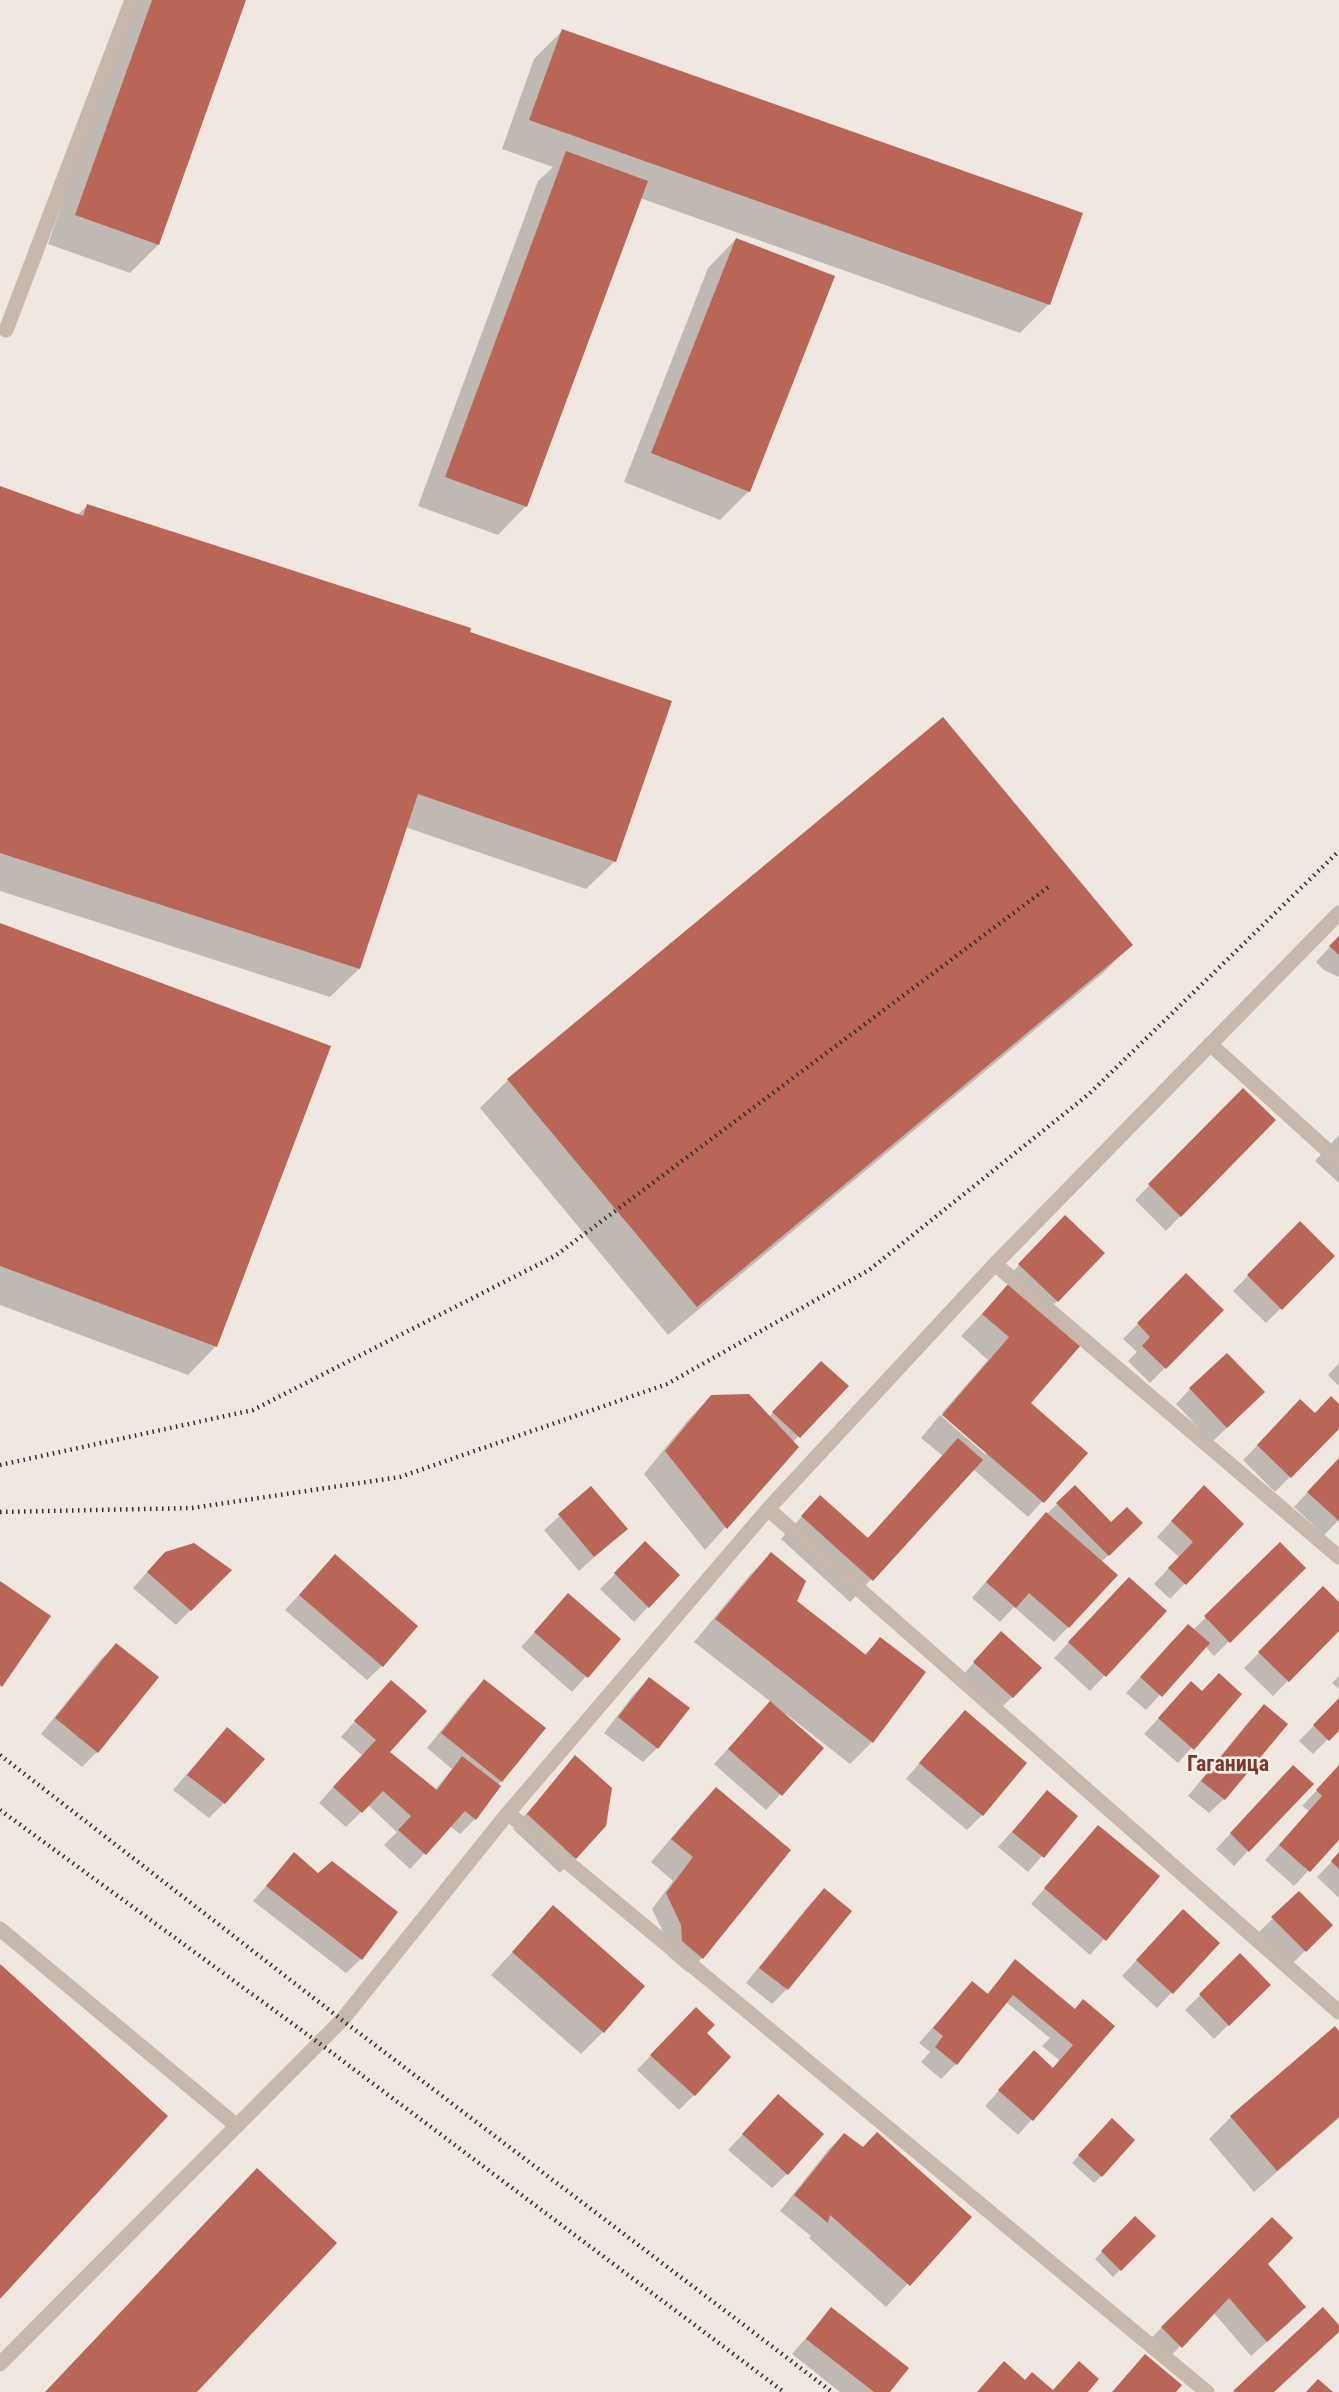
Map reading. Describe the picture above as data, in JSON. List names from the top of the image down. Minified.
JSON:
{"districts":["Гаганица"]}
